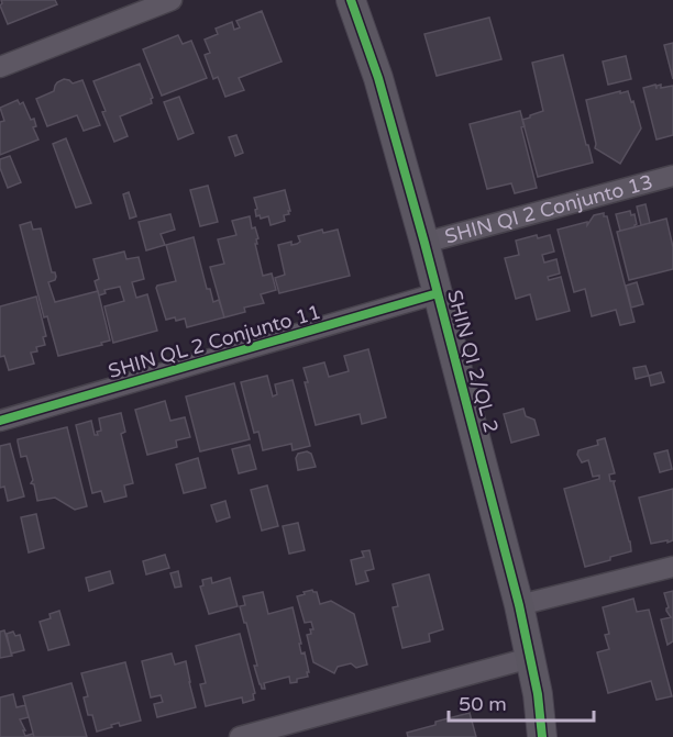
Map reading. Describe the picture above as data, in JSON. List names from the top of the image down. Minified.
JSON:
{"streets":{"street":["SHIN QI 2 Conjunto 13","SHIN QL 2 Conjunto 11","SHIN QI 2/QL 2"]},"crossings":[["SHIN QI 2 Conjunto 13","SHIN QI 2/QL 2"],["SHIN QL 2 Conjunto 11","SHIN QI 2/QL 2"]],"scale_bar":"50 m"}
